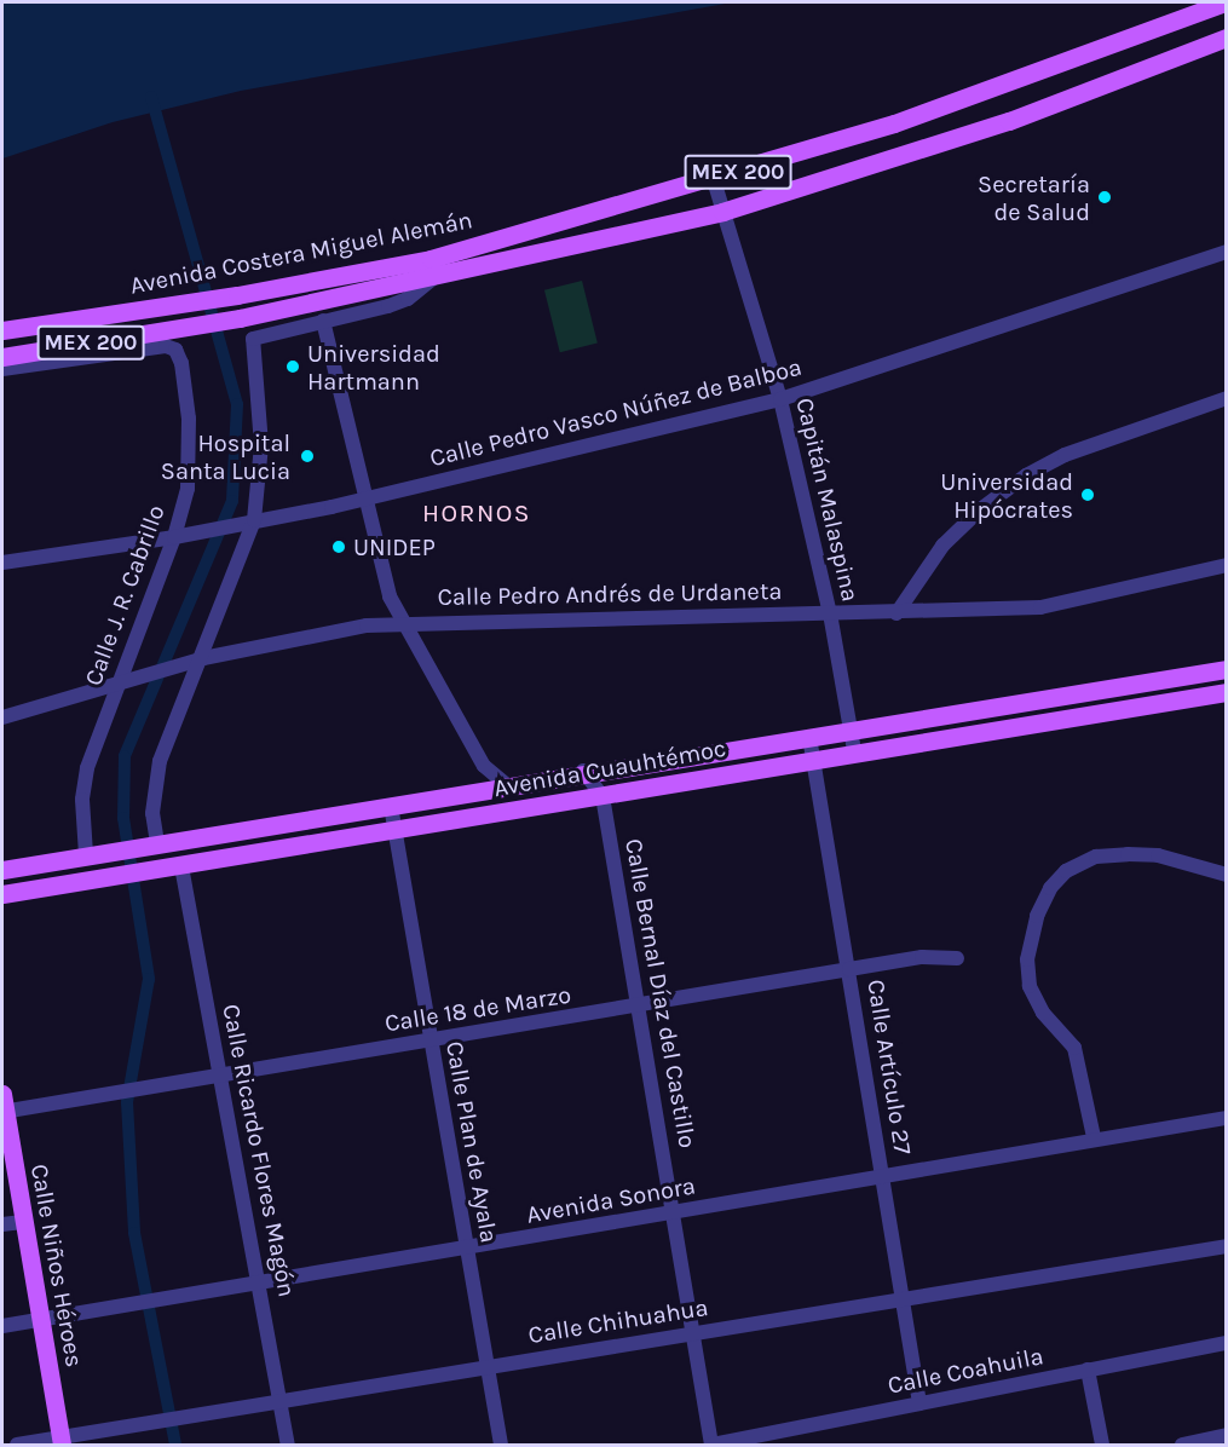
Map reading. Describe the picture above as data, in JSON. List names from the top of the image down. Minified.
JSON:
{"streets":{"main road":["MEX 200","Avenida Costera Miguel Alemán","Avenida Cuauhtémoc","Calle Niños Héroes"],"street":["Calle Pedro Vasco Núñez de Balboa","Capitán Malaspina","Calle Pedro Andrés de Urdaneta","Calle J. R. Cabrillo","Calle Bernal Díaz del Castillo","Calle 18 de Marzo","Calle Artículo 27","Calle Plan de Ayala","Calle Ricardo Flores Magón","Avenida Sonora","Calle Chihuahua","Calle Coahuila"]},"crossings":[["Avenida Costera Miguel Alemán","Capitán Malaspina"],["Calle Pedro Vasco Núñez de Balboa","Capitán Malaspina"],["Calle Pedro Vasco Núñez de Balboa","Calle J. R. Cabrillo"],["Capitán Malaspina","Calle Pedro Andrés de Urdaneta"],["Capitán Malaspina","Avenida Cuauhtémoc"],["Calle Pedro Andrés de Urdaneta","Calle J. R. Cabrillo"],["Calle J. R. Cabrillo","Avenida Cuauhtémoc"],["Avenida Cuauhtémoc","Calle Bernal Díaz del Castillo"],["Avenida Cuauhtémoc","Calle Artículo 27"],["Avenida Cuauhtémoc","Calle Plan de Ayala"],["Avenida Cuauhtémoc","Calle Ricardo Flores Magón"],["Calle Bernal Díaz del Castillo","Calle 18 de Marzo"],["Calle Bernal Díaz del Castillo","Avenida Sonora"],["Calle Bernal Díaz del Castillo","Calle Chihuahua"],["Calle Bernal Díaz del Castillo","Calle Coahuila"],["Calle 18 de Marzo","Calle Artículo 27"],["Calle 18 de Marzo","Calle Plan de Ayala"],["Calle 18 de Marzo","Calle Ricardo Flores Magón"],["Calle 18 de Marzo","Calle Niños Héroes"],["Calle Artículo 27","Avenida Sonora"],["Calle Artículo 27","Calle Chihuahua"],["Calle Artículo 27","Calle Coahuila"],["Calle Plan de Ayala","Avenida Sonora"],["Calle Plan de Ayala","Calle Chihuahua"],["Calle Ricardo Flores Magón","Avenida Sonora"],["Calle Ricardo Flores Magón","Calle Chihuahua"],["Avenida Sonora","Calle Niños Héroes"],["Calle Niños Héroes","Calle Chihuahua"]],"districts":["HORNOS"],"places":["Secretaría de Salud","Universidad Hartmann","Hospital Santa Lucia","Universidad Hipócrates","UNIDEP"]}
